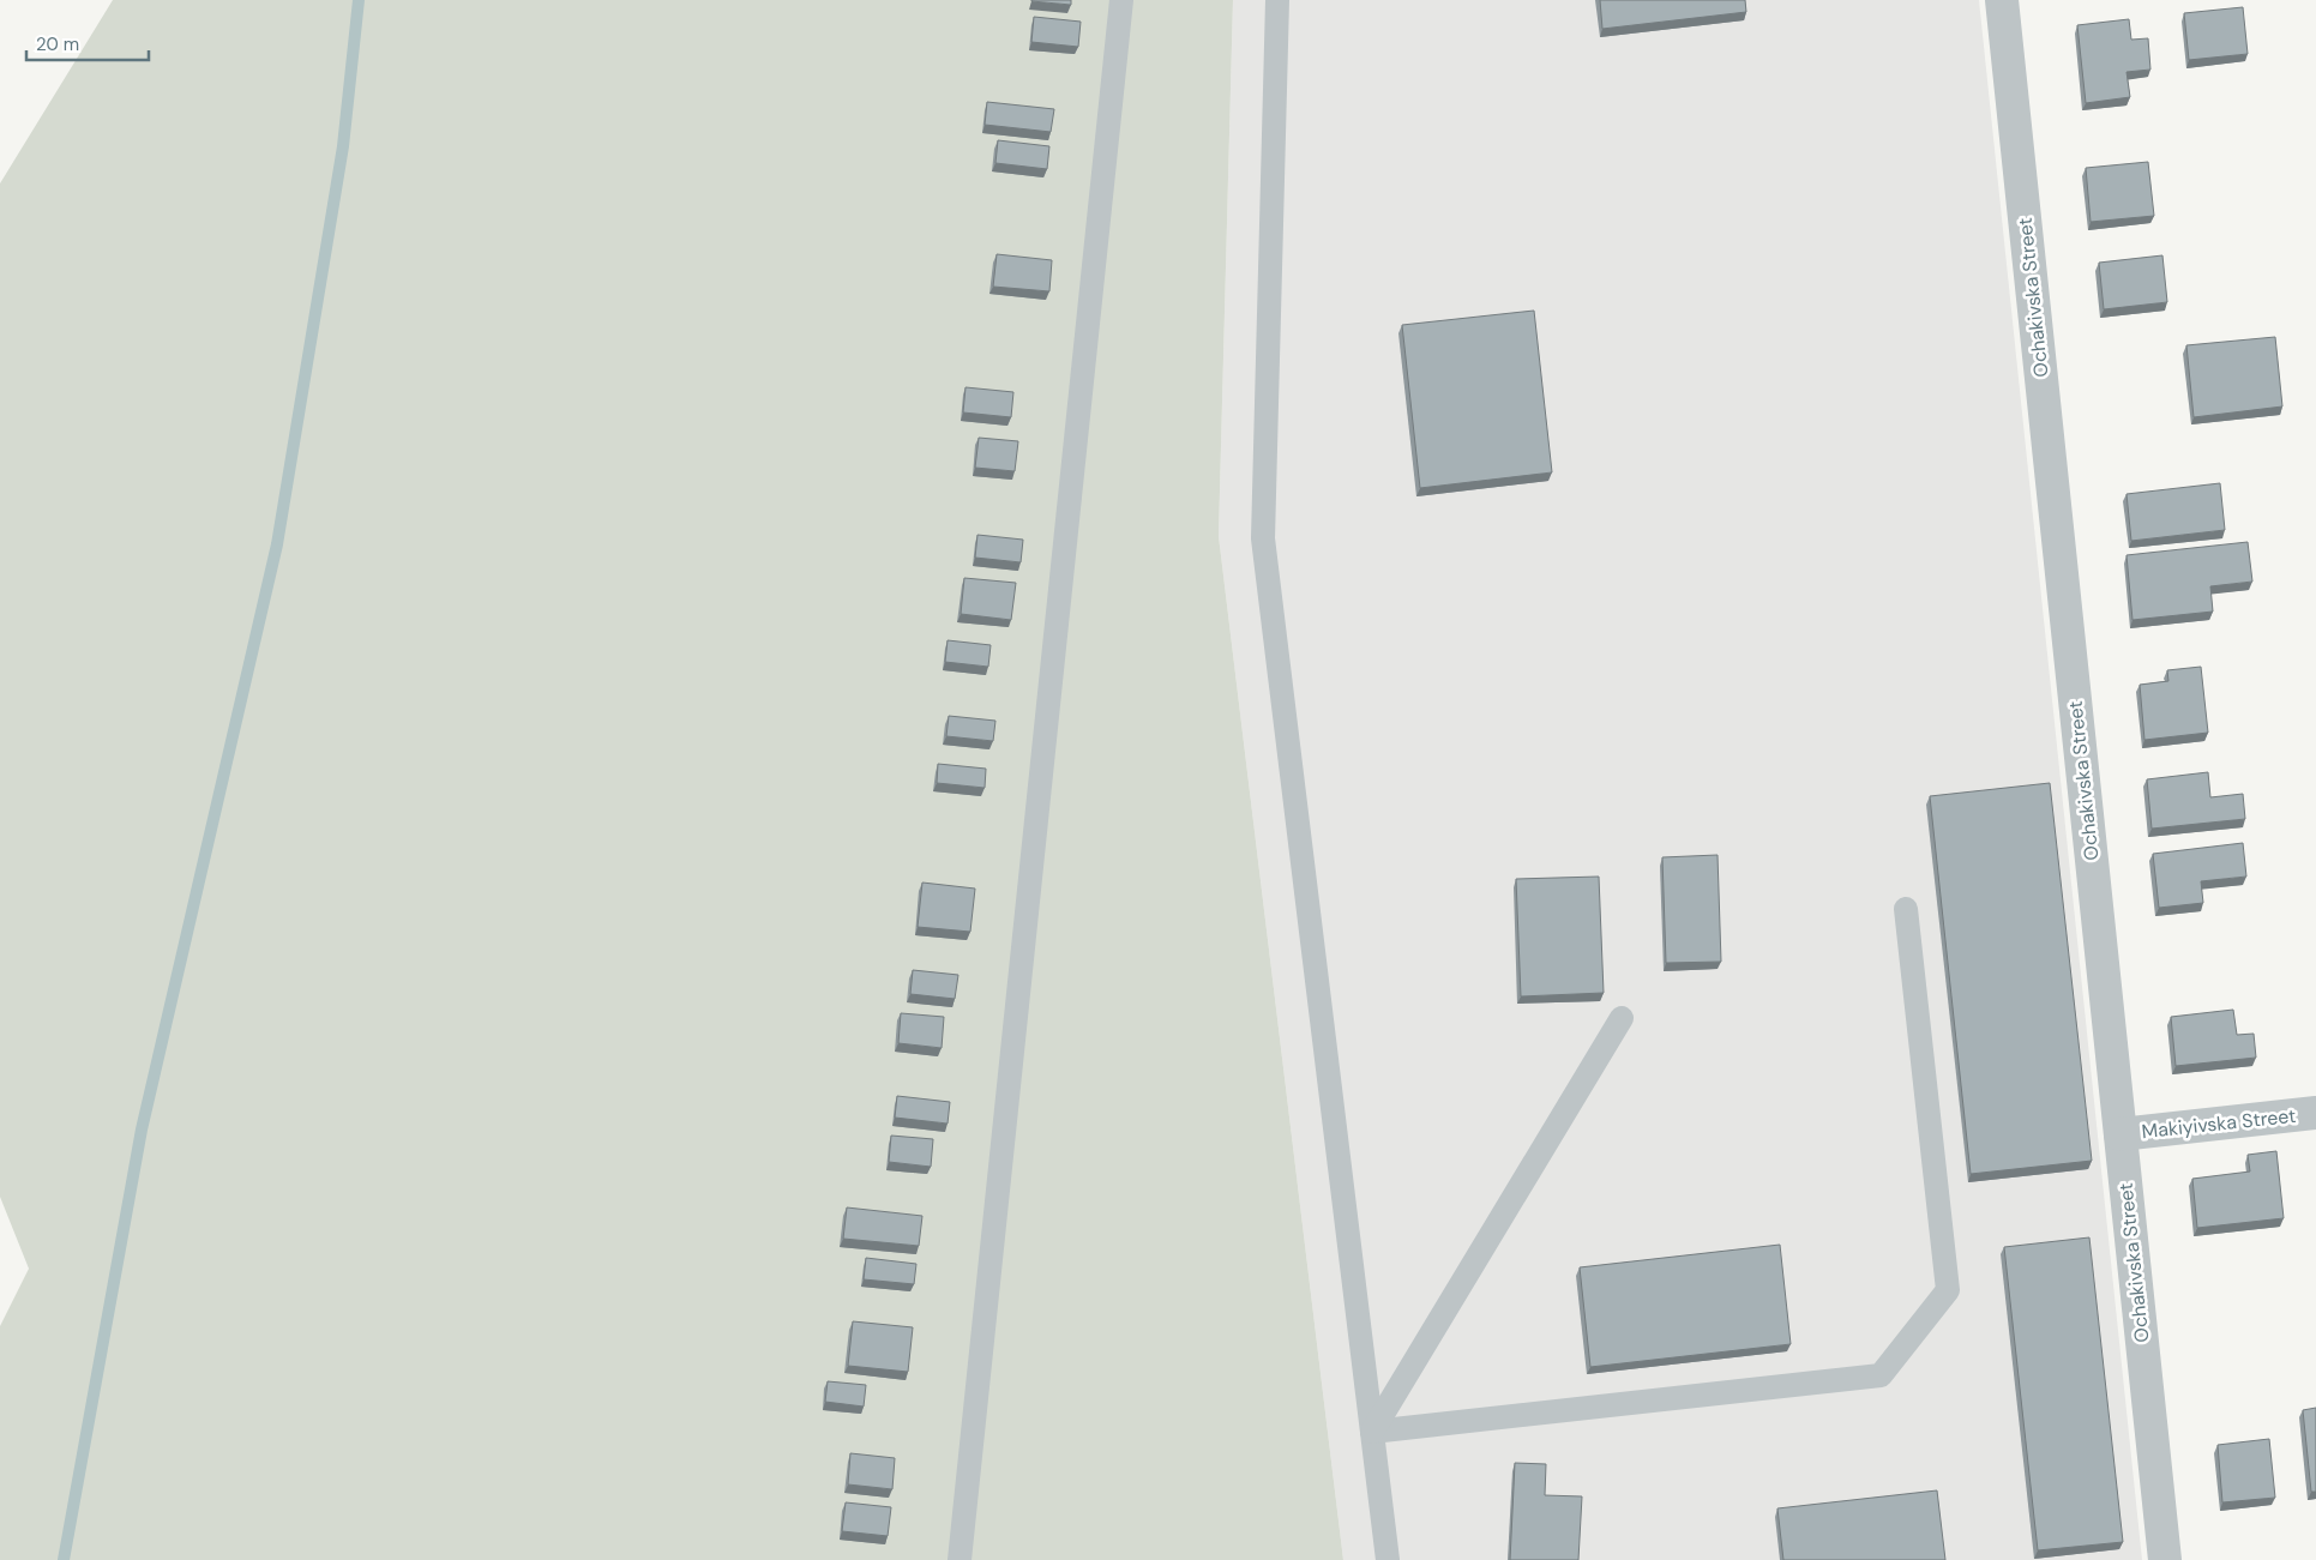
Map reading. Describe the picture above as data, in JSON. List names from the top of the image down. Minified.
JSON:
{"streets":{"street":["Ochakivska Street","Makiyivska Street"]},"crossings":[["Ochakivska Street","Makiyivska Street"]],"scale_bar":"20 m"}
